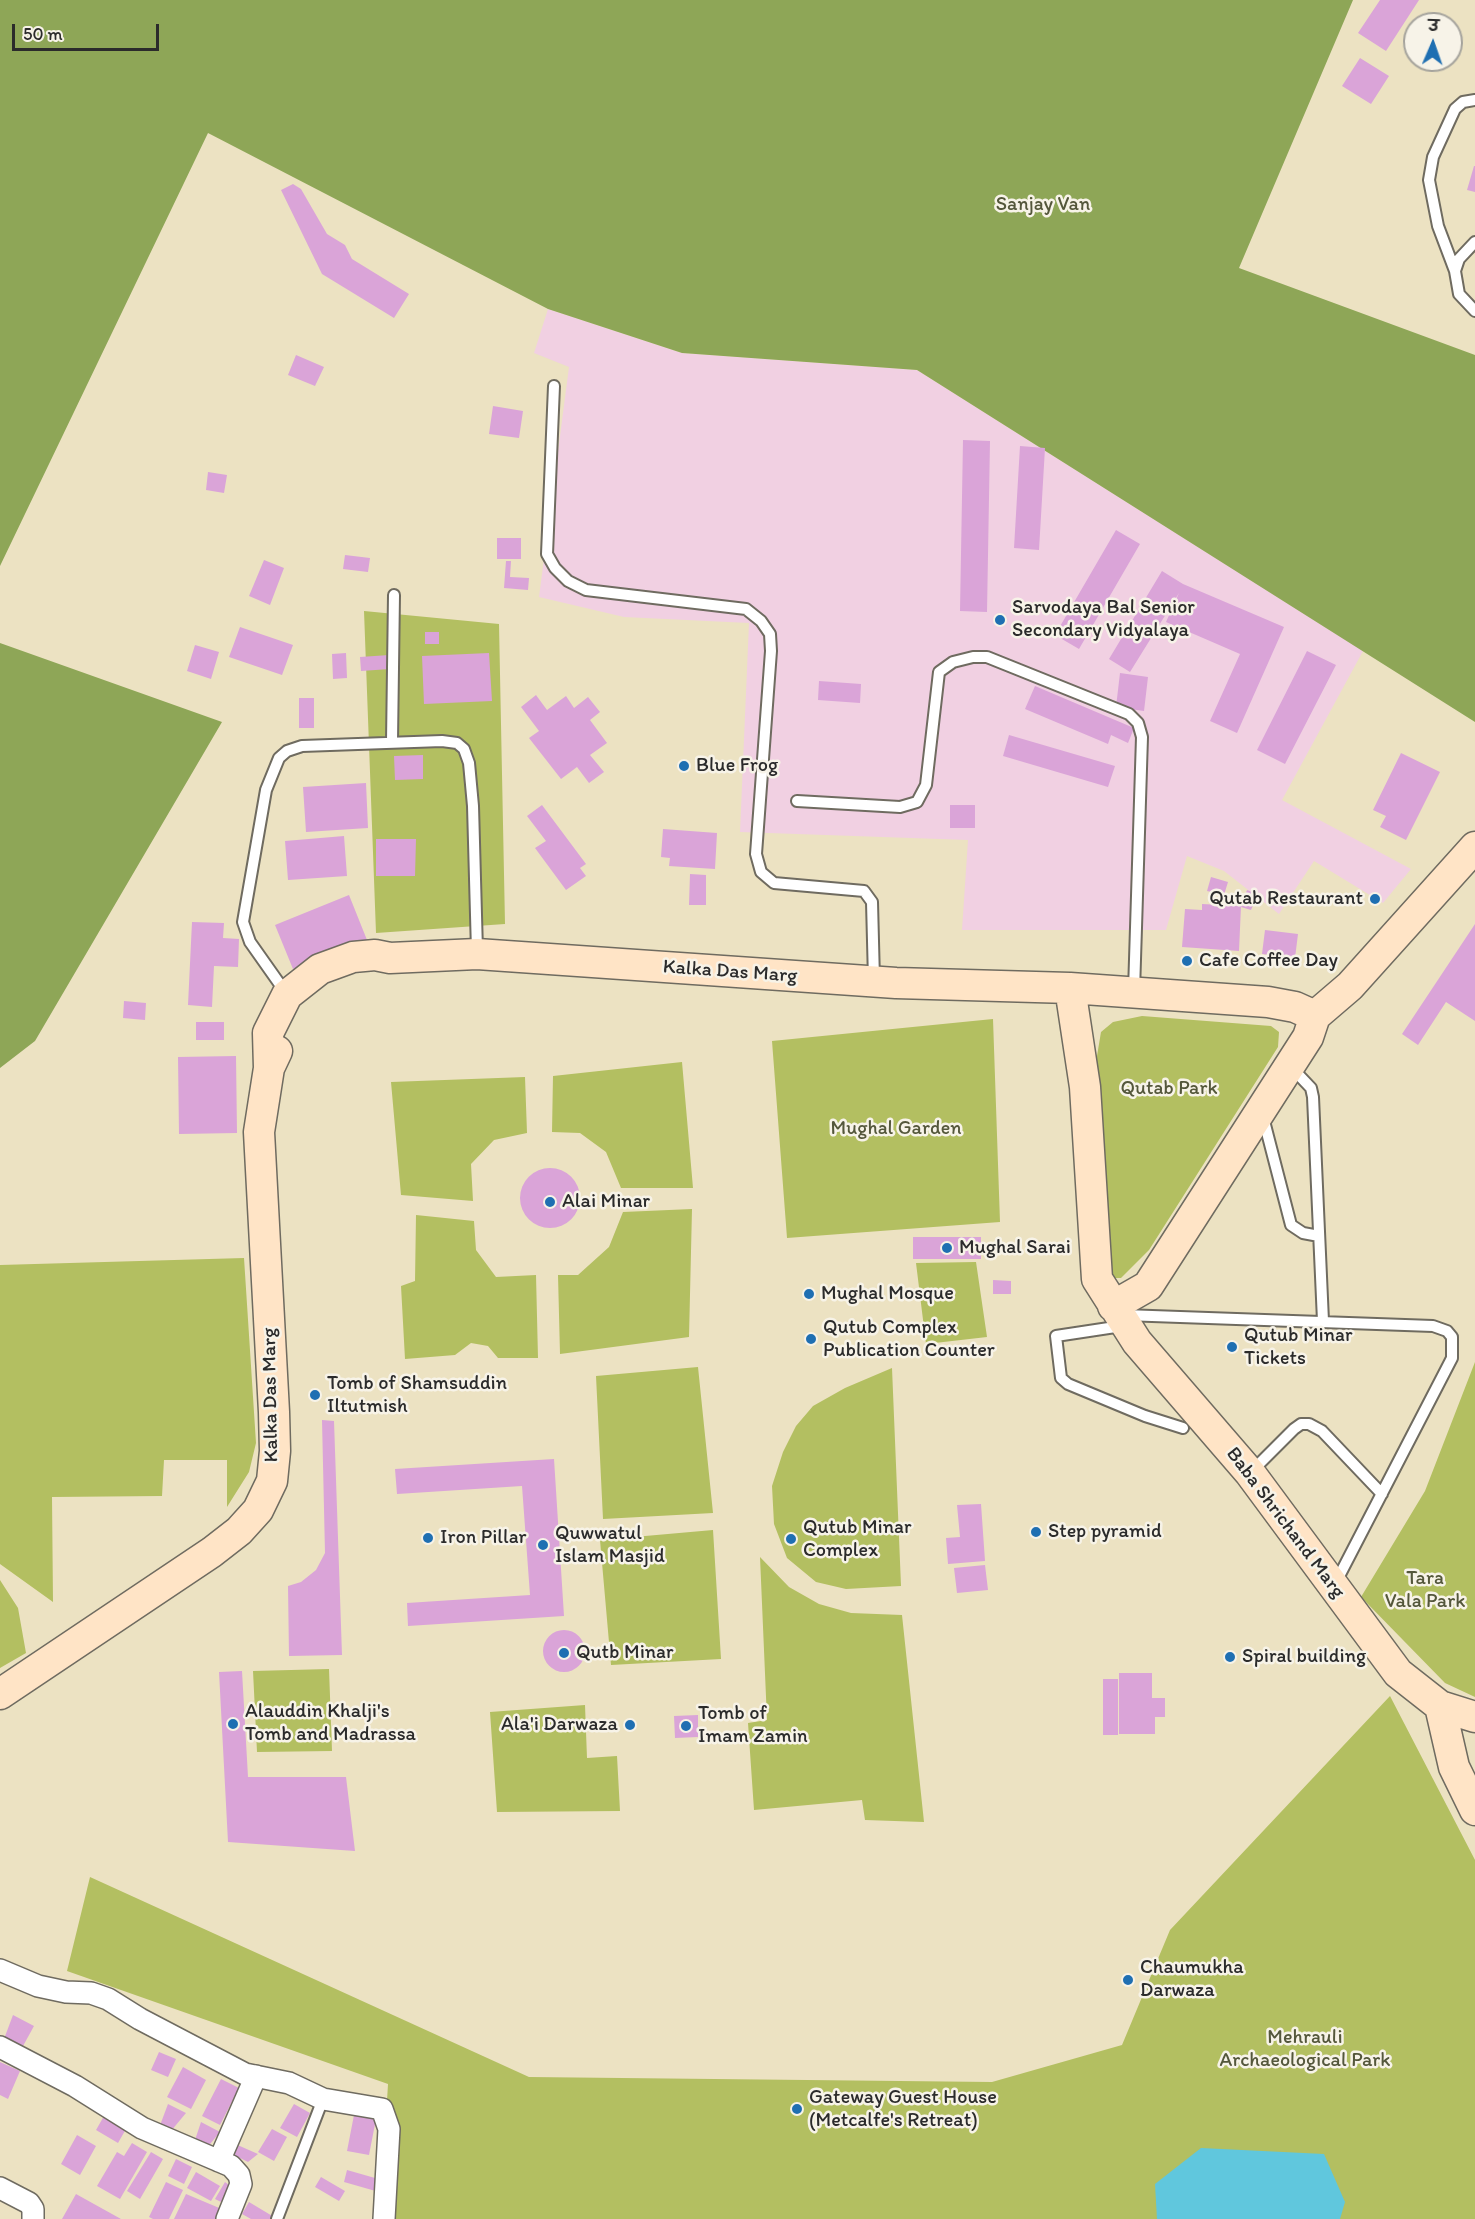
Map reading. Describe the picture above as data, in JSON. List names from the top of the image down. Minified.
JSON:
{"streets":{"street":["Kalka Das Marg","Baba Shrichand Marg"]},"crossings":[["Kalka Das Marg","Baba Shrichand Marg"]],"parks":["Sanjay Van","Qutab Park","Mughal Garden","Tara Vala Park","Mehrauli Archaeological Park"],"places":["Sarvodaya Bal Senior Secondary Vidyalaya","Blue Frog","Qutab Restaurant","Cafe Coffee Day","Alai Minar","Mughal Sarai","Mughal Mosque","Qutub Complex Publication Counter","Qutub Minar Tickets","Tomb of Shamsuddin Iltutmish","Step pyramid","Iron Pillar","Qutub Minar Complex","Quwwatul Islam Masjid","Qutb Minar","Spiral building","Alauddin Khalji's Tomb and Madrassa","Ala'i Darwaza","Tomb of Imam Zamin","Chaumukha Darwaza","Gateway Guest House (Metcalfe's Retreat)"],"scale_bar":"50 m","north":"top"}
